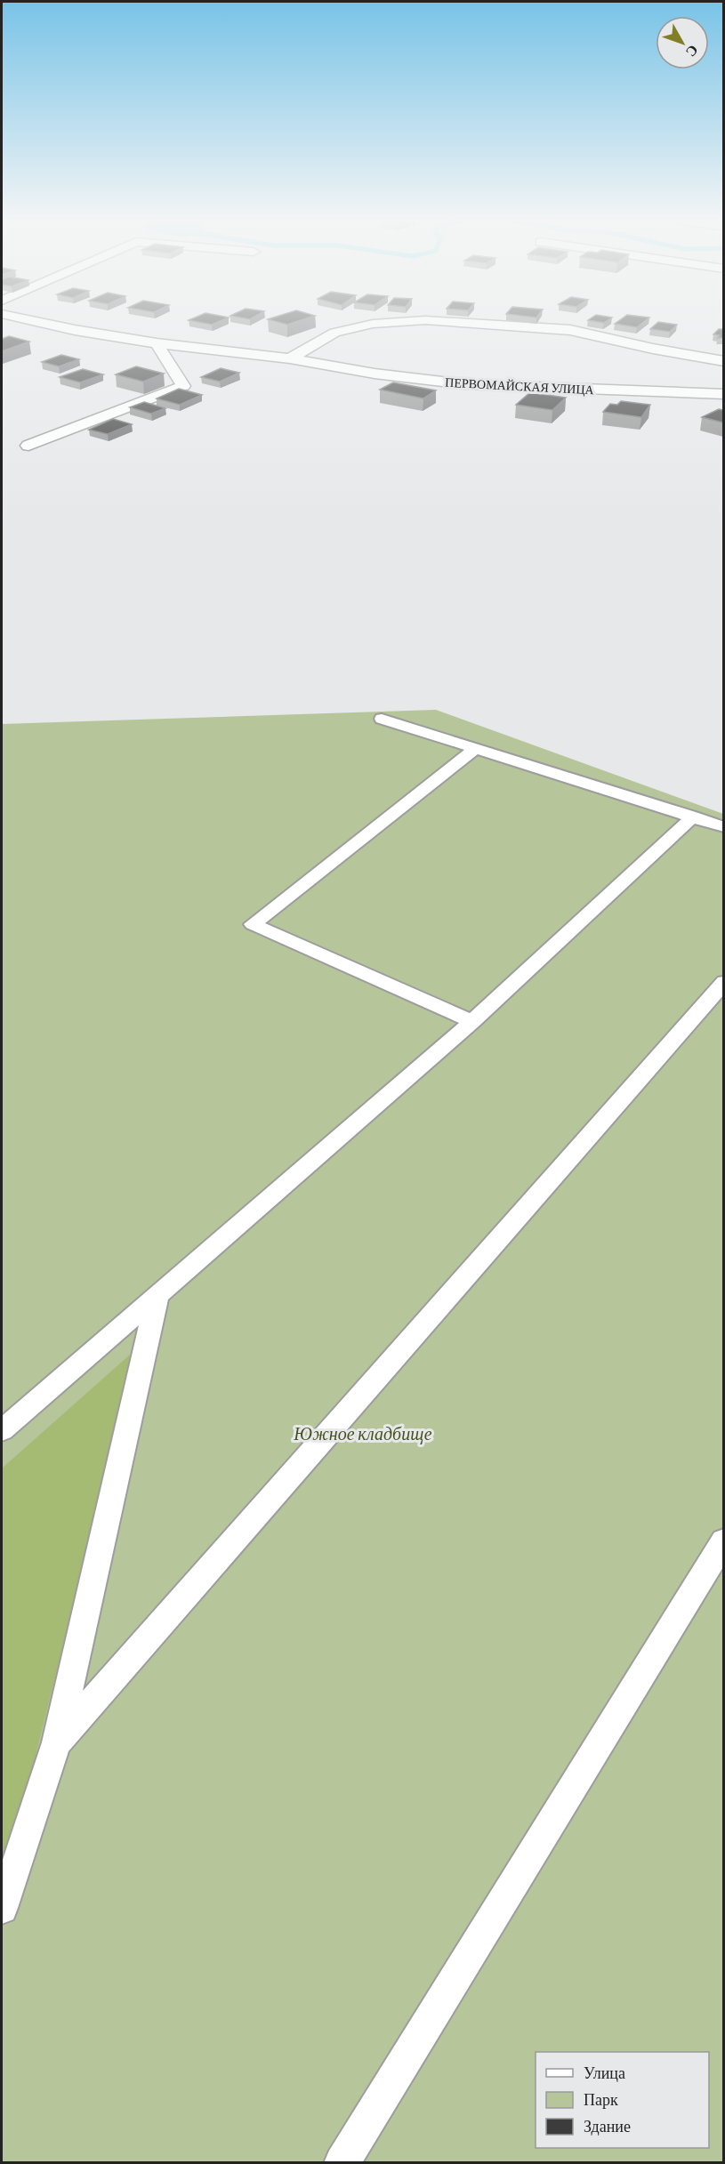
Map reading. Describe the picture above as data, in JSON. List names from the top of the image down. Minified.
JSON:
{"streets":{"street":["ПЕРВОМАЙСКАЯ УЛИЦА"]},"parks":["Южное кладбище"],"legend":["Улица","Парк","Здание"],"north":"bottom right"}
